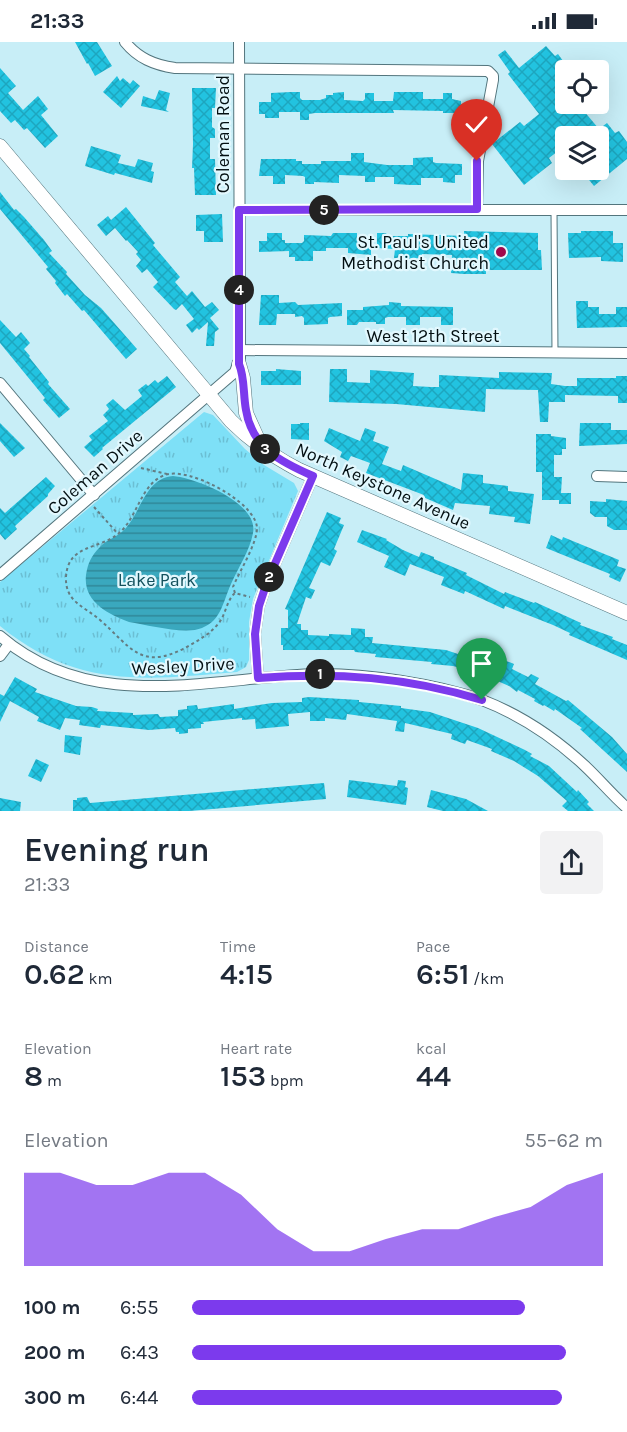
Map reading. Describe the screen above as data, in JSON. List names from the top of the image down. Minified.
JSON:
{"streets":{"street":["Coleman Road","West 12th Street","Coleman Drive","North Keystone Avenue","Wesley Drive"]},"crossings":[["Coleman Road","West 12th Street"],["Coleman Drive","North Keystone Avenue"]],"parks":["Lake Park"],"places":["St. Paul's United Methodist Church"],"page":{"status":"21:33","pins":["5","4","3","2","1"],"heading":["Evening run","21:33"],"stats":[["Distance","0.62 km"],["Time","4:15"],["Pace","6:51 /km"],["Elevation","8 m"],["Heart rate","153 bpm"],["kcal","44"]],"chart":["Elevation","55–62 m"],"list":[{"name":"100 m","note":"6:55"},{"name":"200 m","note":"6:43"},{"name":"300 m","note":"6:44"}]}}
